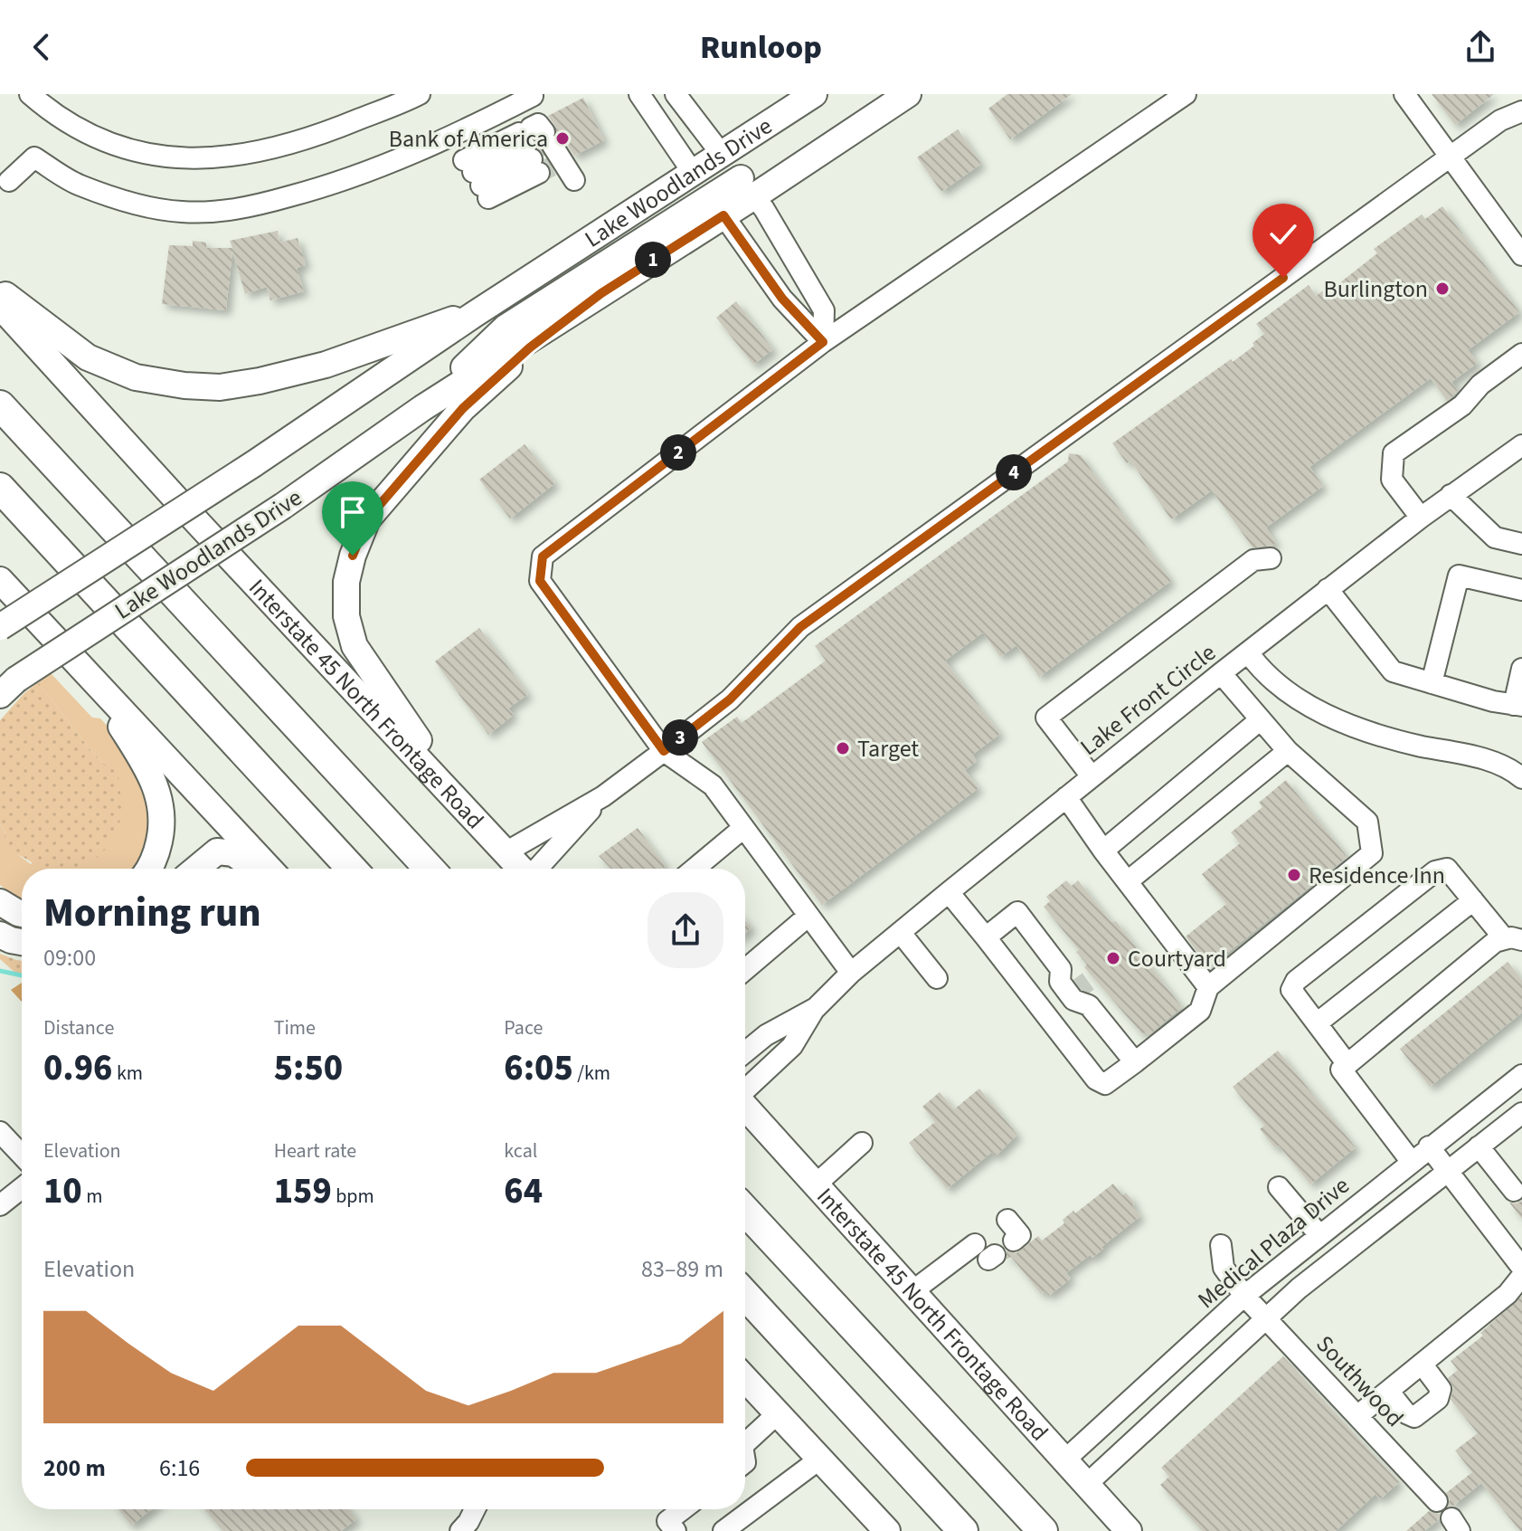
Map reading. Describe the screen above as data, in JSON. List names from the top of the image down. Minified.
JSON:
{"streets":{"main road":["Lake Woodlands Drive","Interstate 45 North Frontage Road"],"street":["Lake Front Circle","Medical Plaza Drive","Southwood"]},"crossings":[["Interstate 45 North Frontage Road","Medical Plaza Drive"],["Medical Plaza Drive","Southwood"]],"places":["Bank of America","Burlington","Target","Residence Inn","Courtyard"],"page":{"header":"Runloop","pins":["1","2","4","3"],"heading":["Morning run","09:00"],"stats":[["Distance","0.96 km"],["Time","5:50"],["Pace","6:05 /km"],["Elevation","10 m"],["Heart rate","159 bpm"],["kcal","64"]],"chart":["Elevation","83–89 m"],"list":[{"name":"200 m","note":"6:16"}]}}
